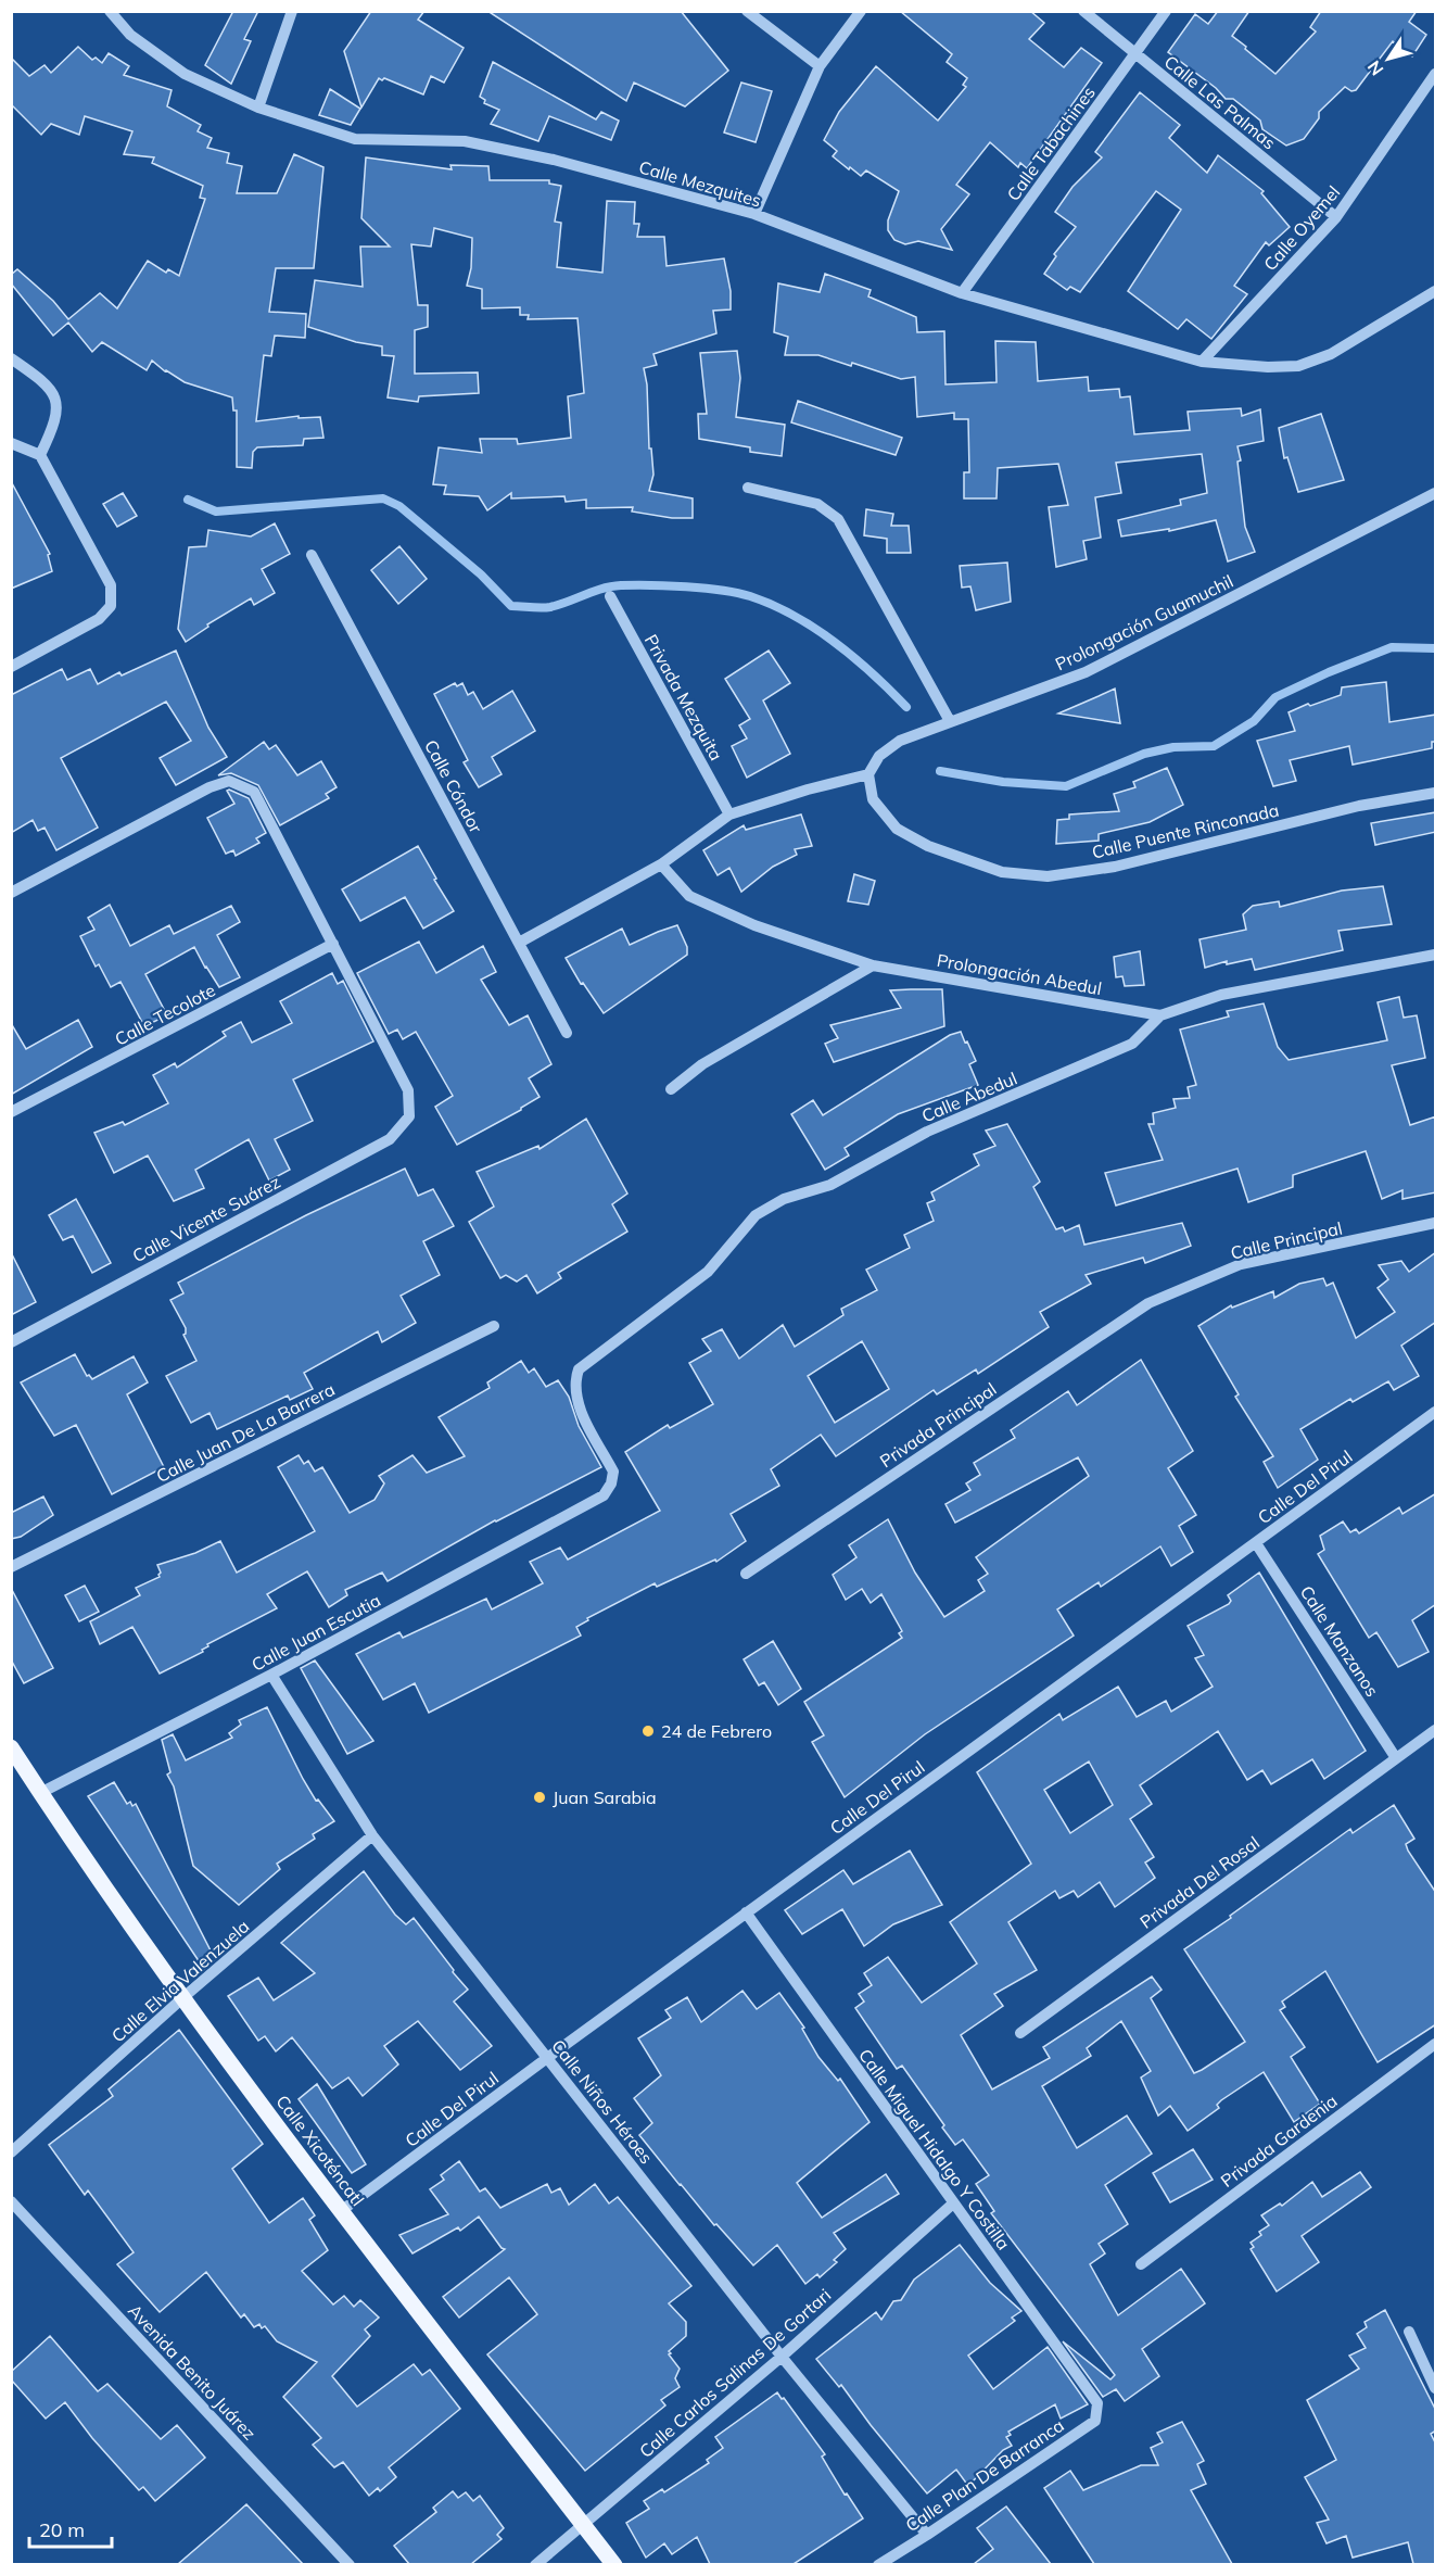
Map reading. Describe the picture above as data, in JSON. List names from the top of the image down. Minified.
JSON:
{"streets":{"main road":["Calle Xicoténcatl"],"street":["Calle Las Palmas","Calle Tabachines","Calle Mezquites","Calle Oyemel","Prolongación Guamuchil","Privada Mezquita","Calle Cóndor","Calle Puente Rinconada","Prolongación Abedul","Calle Tecolote","Calle Abedul","Calle Vicente Suárez","Calle Principal","Privada Principal","Calle Juan De La Barrera","Calle Del Pirul","Calle Juan Escutia","Calle Manzanos","Privada Del Rosal","Calle Elvia Valenzuela","Calle Niños Héroes","Privada Gardenia","Calle Miguel Hidalgo Y Costilla","Avenida Benito Juárez","Calle Carlos Salinas De Gortari","Calle Plan De Barranca"]},"crossings":[["Calle Las Palmas","Calle Tabachines"],["Calle Las Palmas","Calle Oyemel"],["Calle Tabachines","Calle Mezquites"],["Calle Mezquites","Calle Oyemel"],["Prolongación Guamuchil","Calle Puente Rinconada"],["Prolongación Abedul","Calle Abedul"],["Calle Tecolote","Calle Vicente Suárez"],["Calle Abedul","Calle Juan Escutia"],["Calle Principal","Privada Principal"],["Calle Del Pirul","Calle Manzanos"],["Calle Del Pirul","Calle Niños Héroes"],["Calle Del Pirul","Calle Miguel Hidalgo Y Costilla"],["Calle Del Pirul","Calle Xicoténcatl"],["Calle Juan Escutia","Calle Niños Héroes"],["Calle Juan Escutia","Calle Xicoténcatl"],["Calle Manzanos","Privada Del Rosal"],["Calle Elvia Valenzuela","Calle Niños Héroes"],["Calle Elvia Valenzuela","Calle Xicoténcatl"],["Calle Niños Héroes","Calle Carlos Salinas De Gortari"],["Calle Niños Héroes","Calle Plan De Barranca"],["Calle Miguel Hidalgo Y Costilla","Calle Carlos Salinas De Gortari"],["Calle Miguel Hidalgo Y Costilla","Calle Plan De Barranca"],["Calle Xicoténcatl","Calle Carlos Salinas De Gortari"]],"places":["24 de Febrero","Juan Sarabia"],"scale_bar":"20 m","north":"bottom left"}
